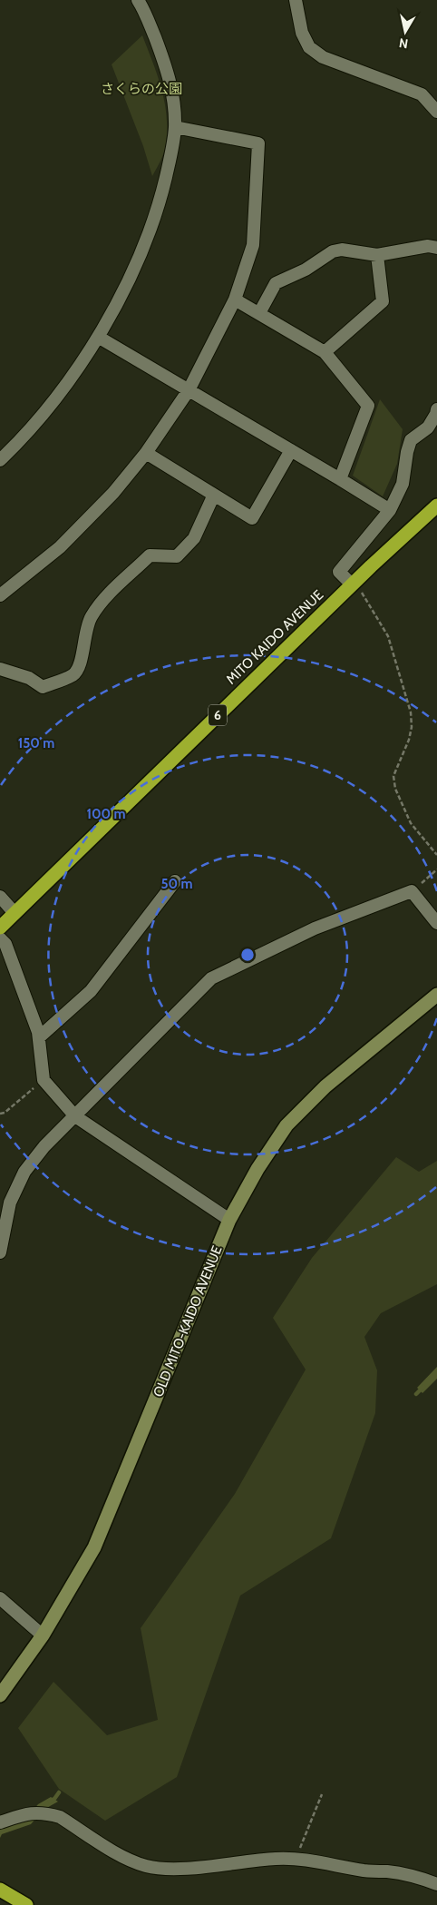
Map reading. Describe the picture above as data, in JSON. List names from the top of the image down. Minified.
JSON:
{"streets":{"highway":["MITO KAIDO AVENUE","6"],"street":["OLD MITO-KAIDO AVENUE"]},"parks":["さくらの公園"],"north":"bottom","rings":["150 m","100 m","50 m"]}
